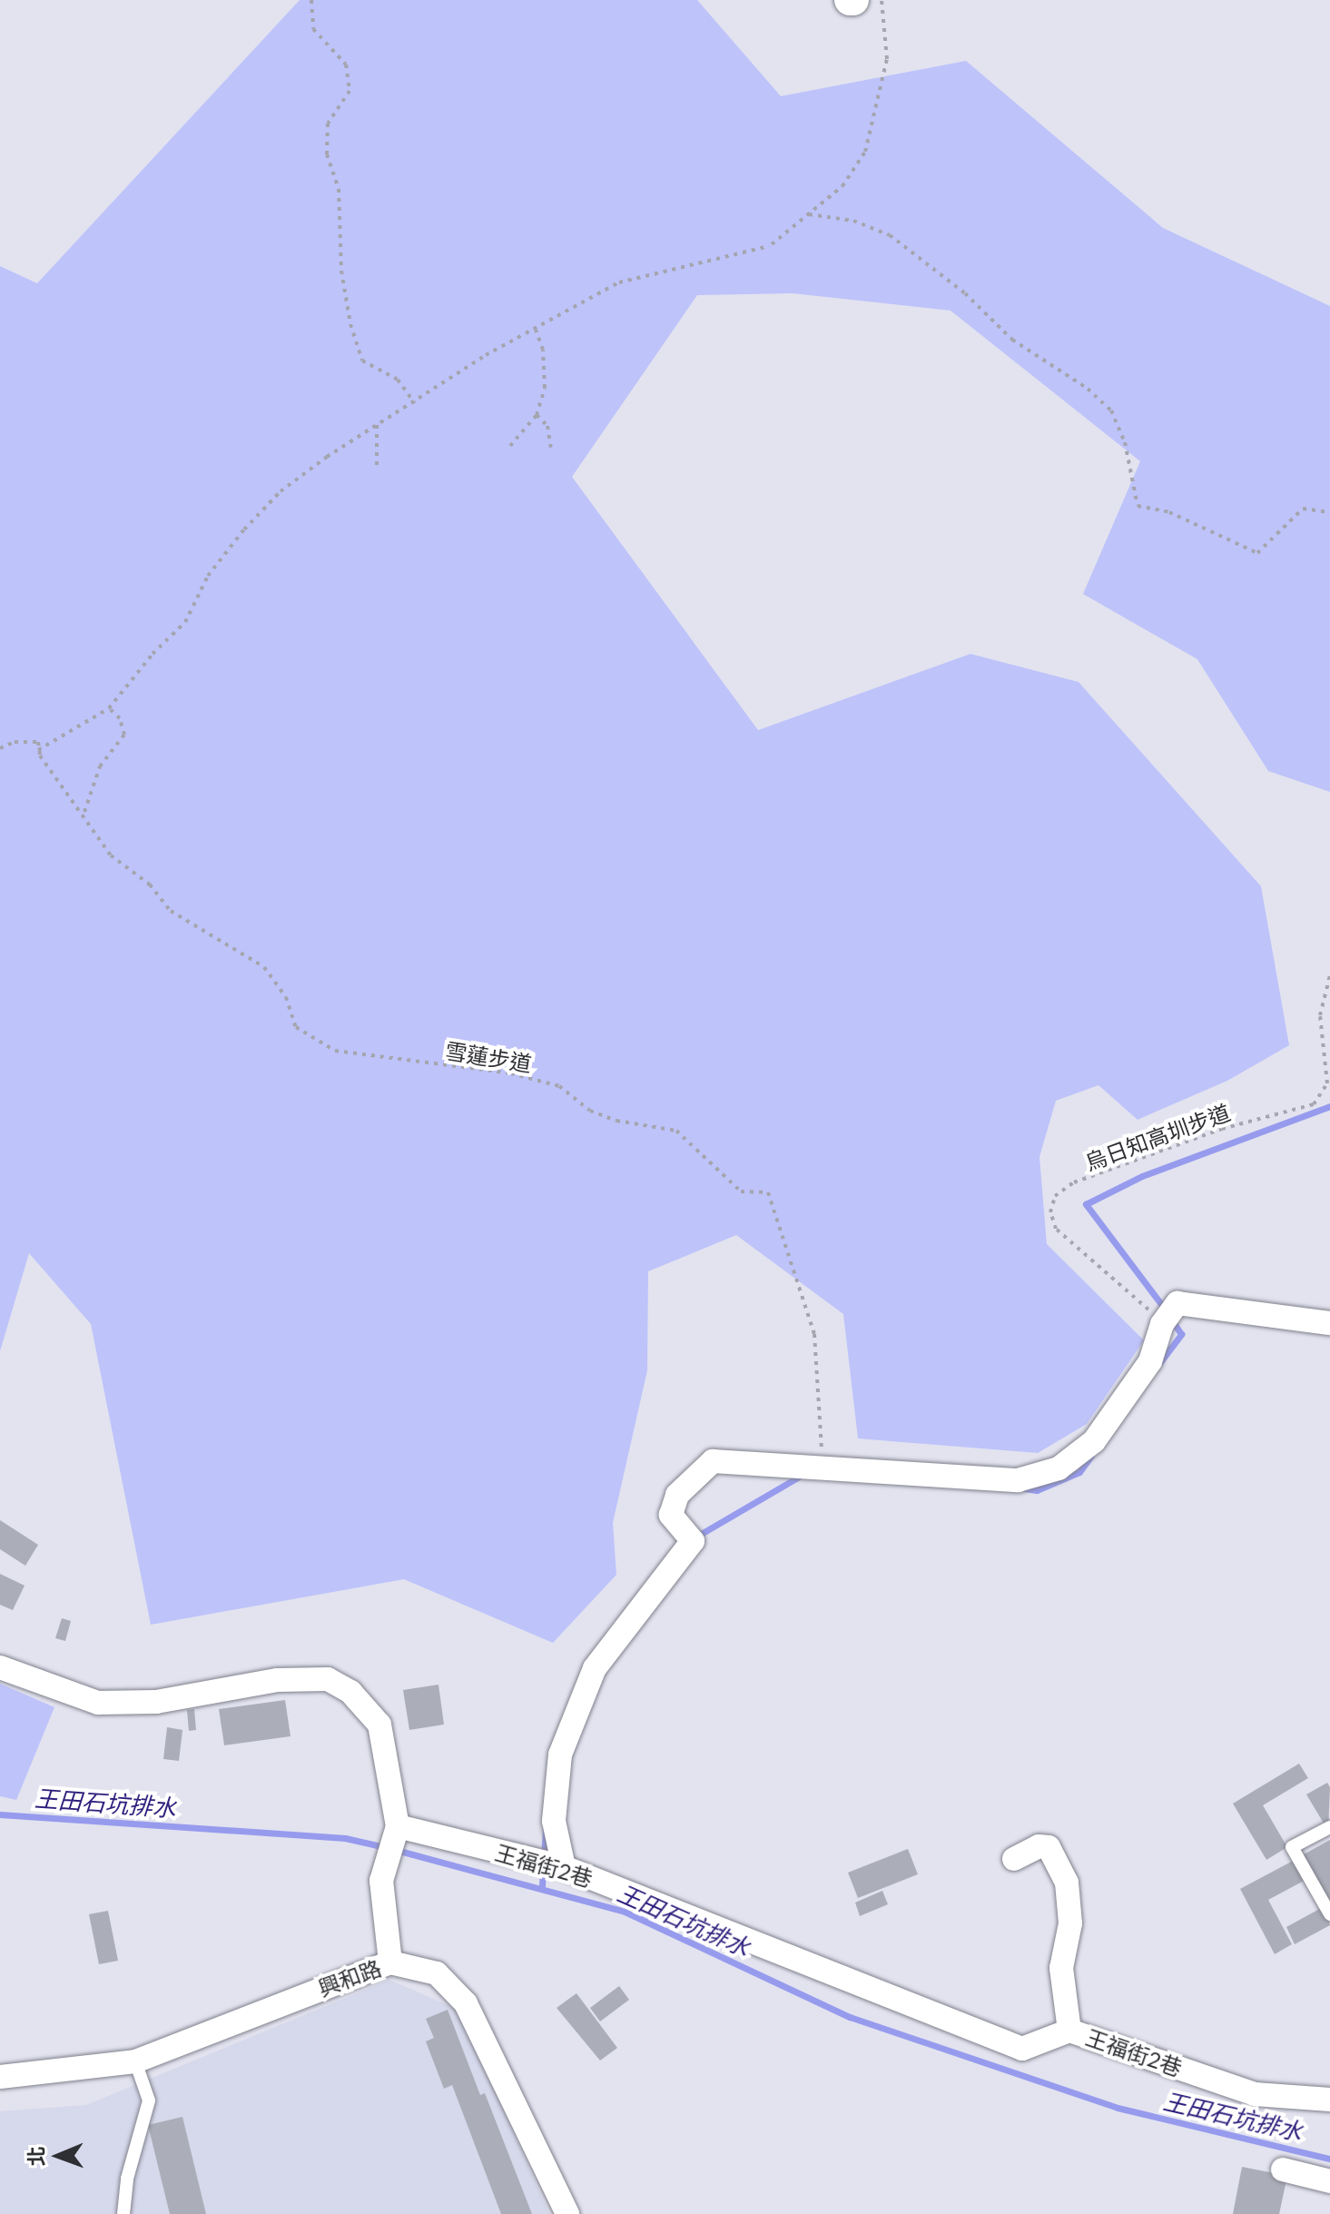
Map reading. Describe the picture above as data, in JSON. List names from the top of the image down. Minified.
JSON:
{"streets":{"street":["王福街2巷","興和路"],"path":["雪蓮步道","烏日知高圳步道"]},"water":["王田石坑排水"],"north":"left"}
